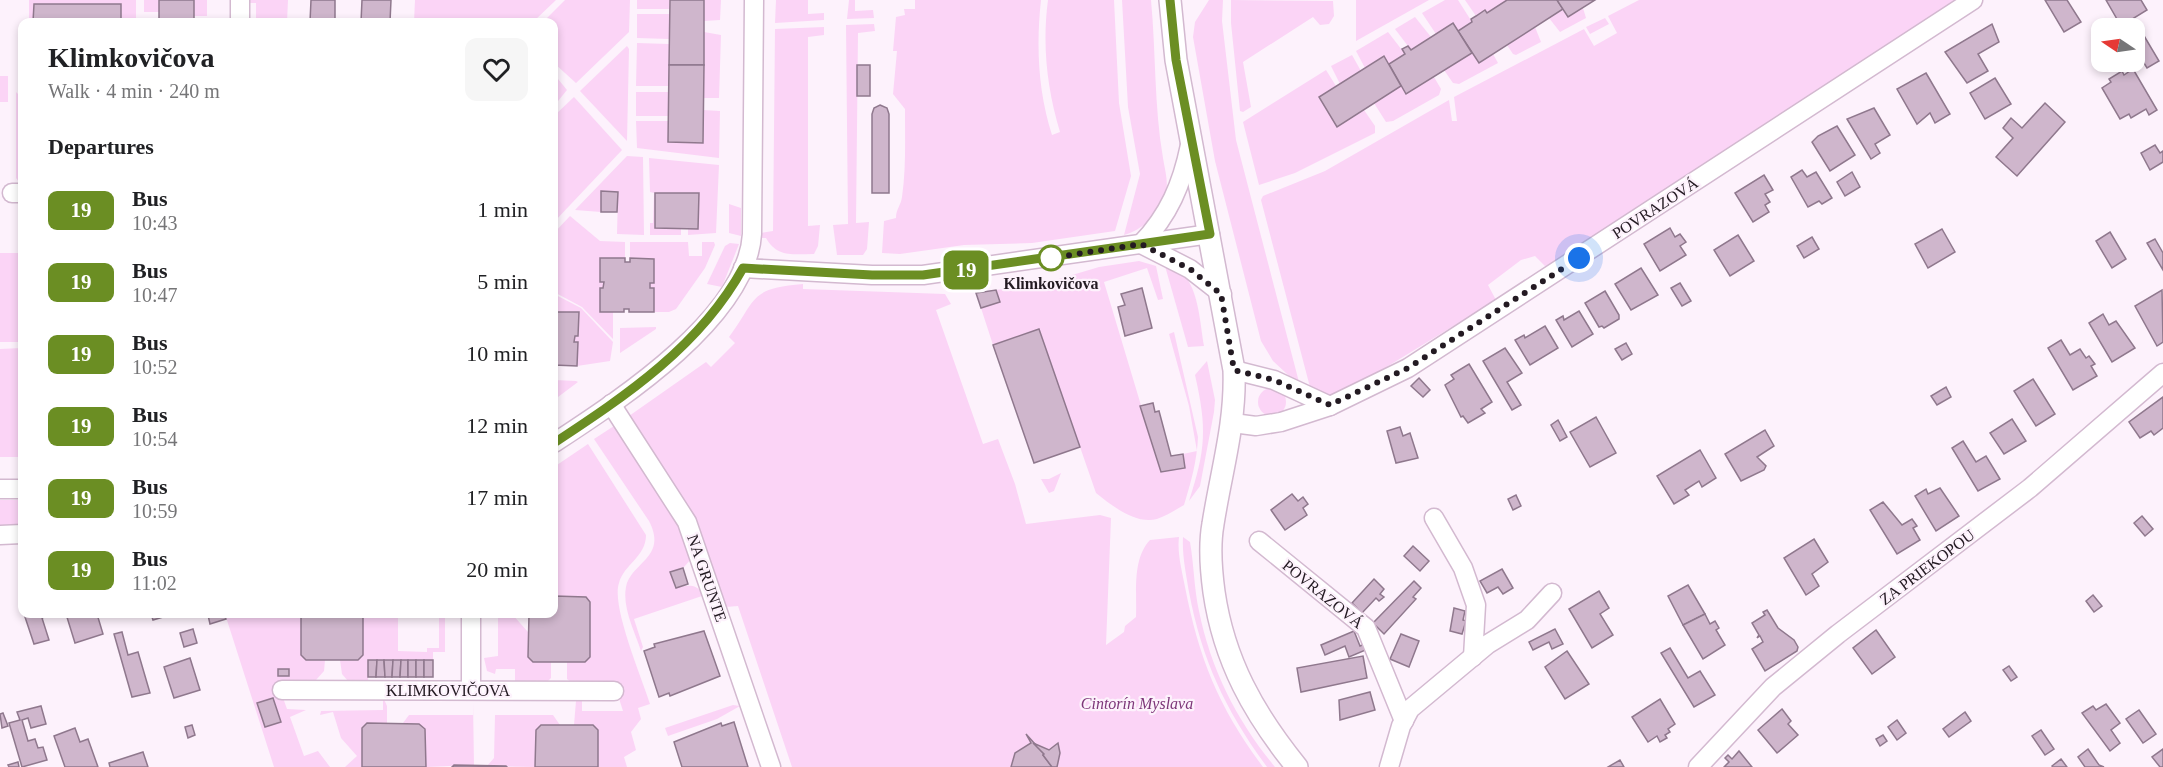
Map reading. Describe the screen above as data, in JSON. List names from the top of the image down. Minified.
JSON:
{"streets":{"street":["POVRAZOVÁ","ZA PRIEKOPOU","NA GRUNTE","KLIMKOVIČOVA"]},"parks":["Cintorín Myslava"],"places":["Klimkovičova"],"lines":["bus line 19"],"north":"left","page":{"on_map":"19","heading":[["Klimkovičova","Walk · 4 min · 240 m"],"Departures"],"list":[{"mark":"19","name":"Bus","note":"10:43","value":"1 min"},{"mark":"19","name":"Bus","note":"10:47","value":"5 min"},{"mark":"19","name":"Bus","note":"10:52","value":"10 min"},{"mark":"19","name":"Bus","note":"10:54","value":"12 min"},{"mark":"19","name":"Bus","note":"10:59","value":"17 min"},{"mark":"19","name":"Bus","note":"11:02","value":"20 min"}]}}
